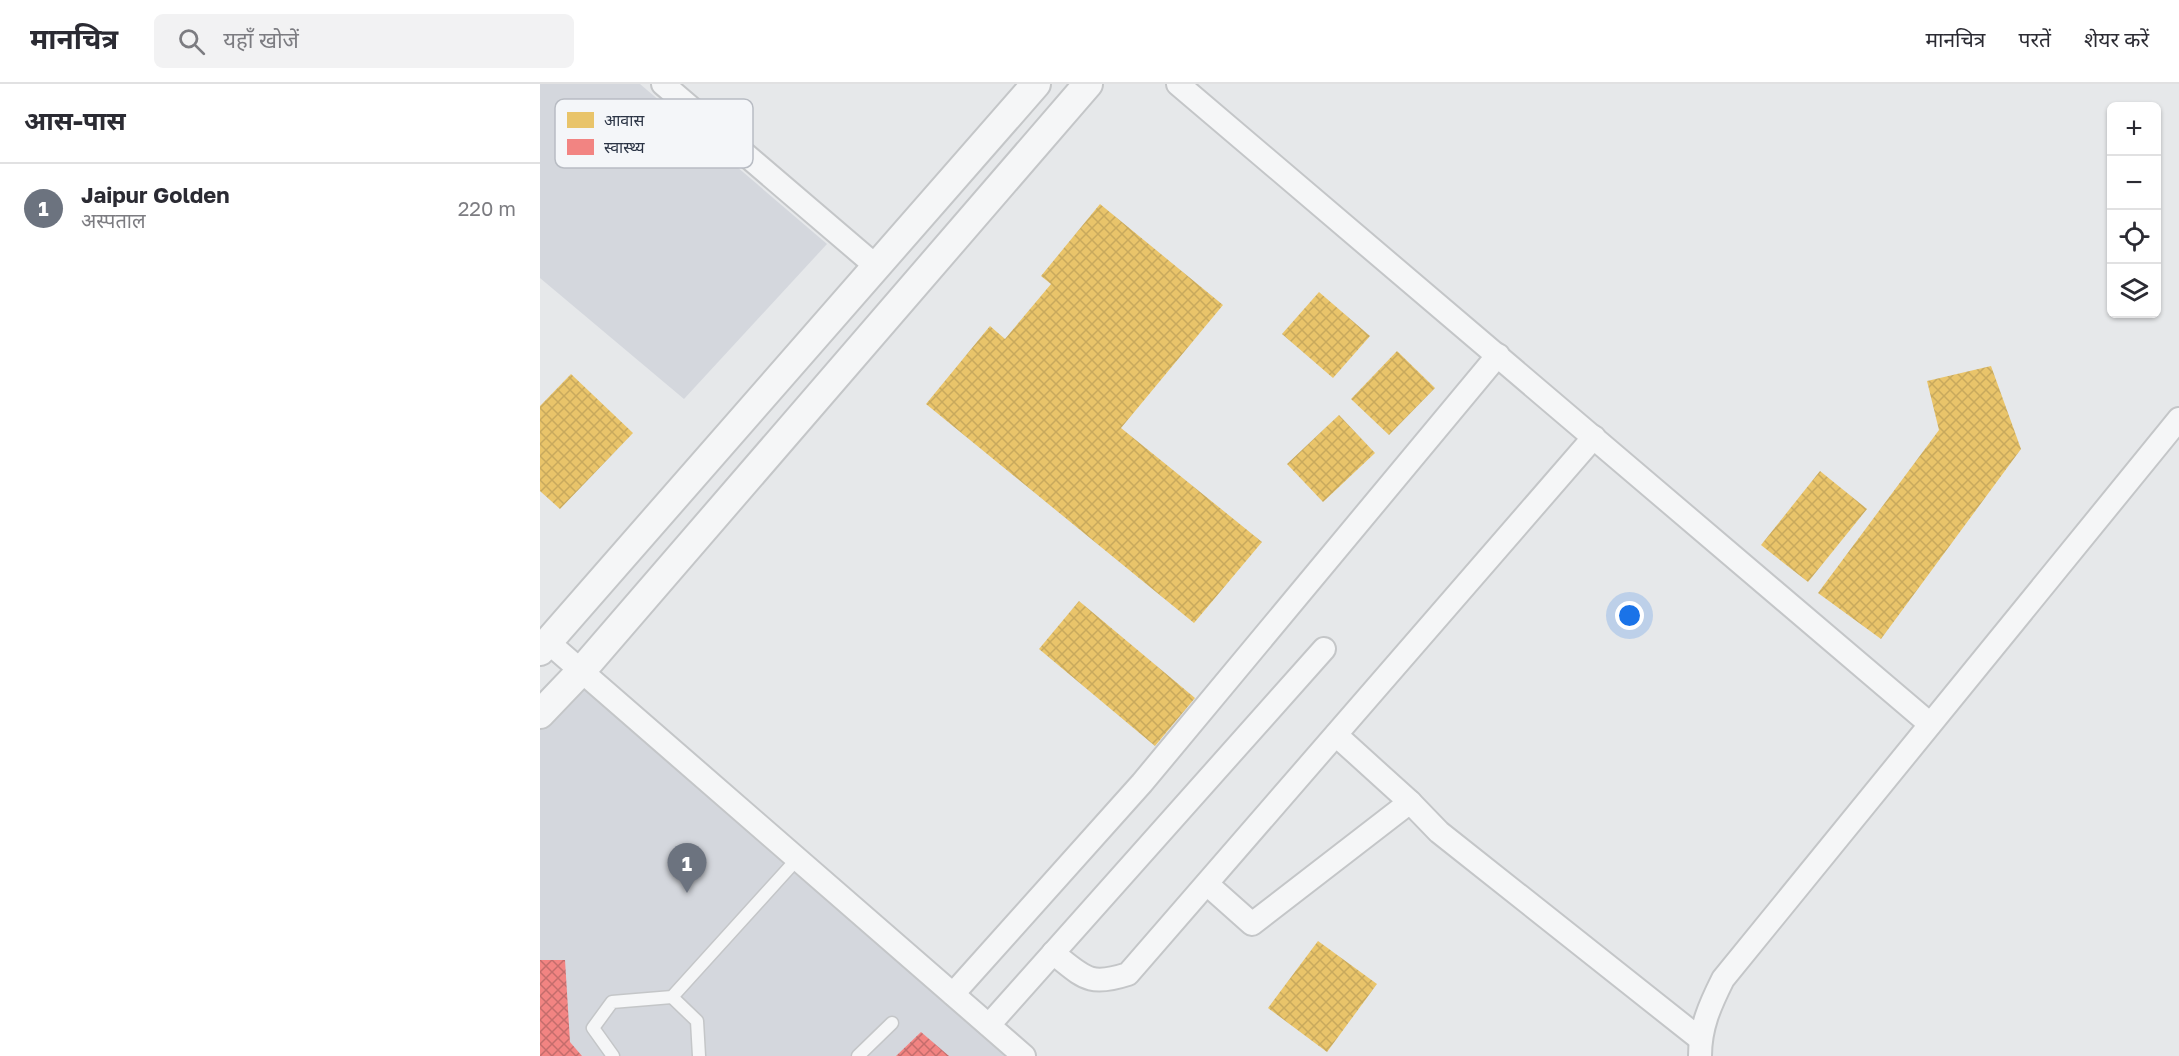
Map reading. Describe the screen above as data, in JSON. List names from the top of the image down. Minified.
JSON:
{"legend":["आवास","स्वास्थ्य"],"page":{"header":"मानचित्र","search":"यहाँ खोजें","nav":["मानचित्र","परतें","शेयर करें"],"heading":"आस-पास","map_buttons":["+","−"],"list":[{"mark":"1","name":"Jaipur Golden","note":"अस्पताल","value":"220 m"}],"pins":"1"}}
